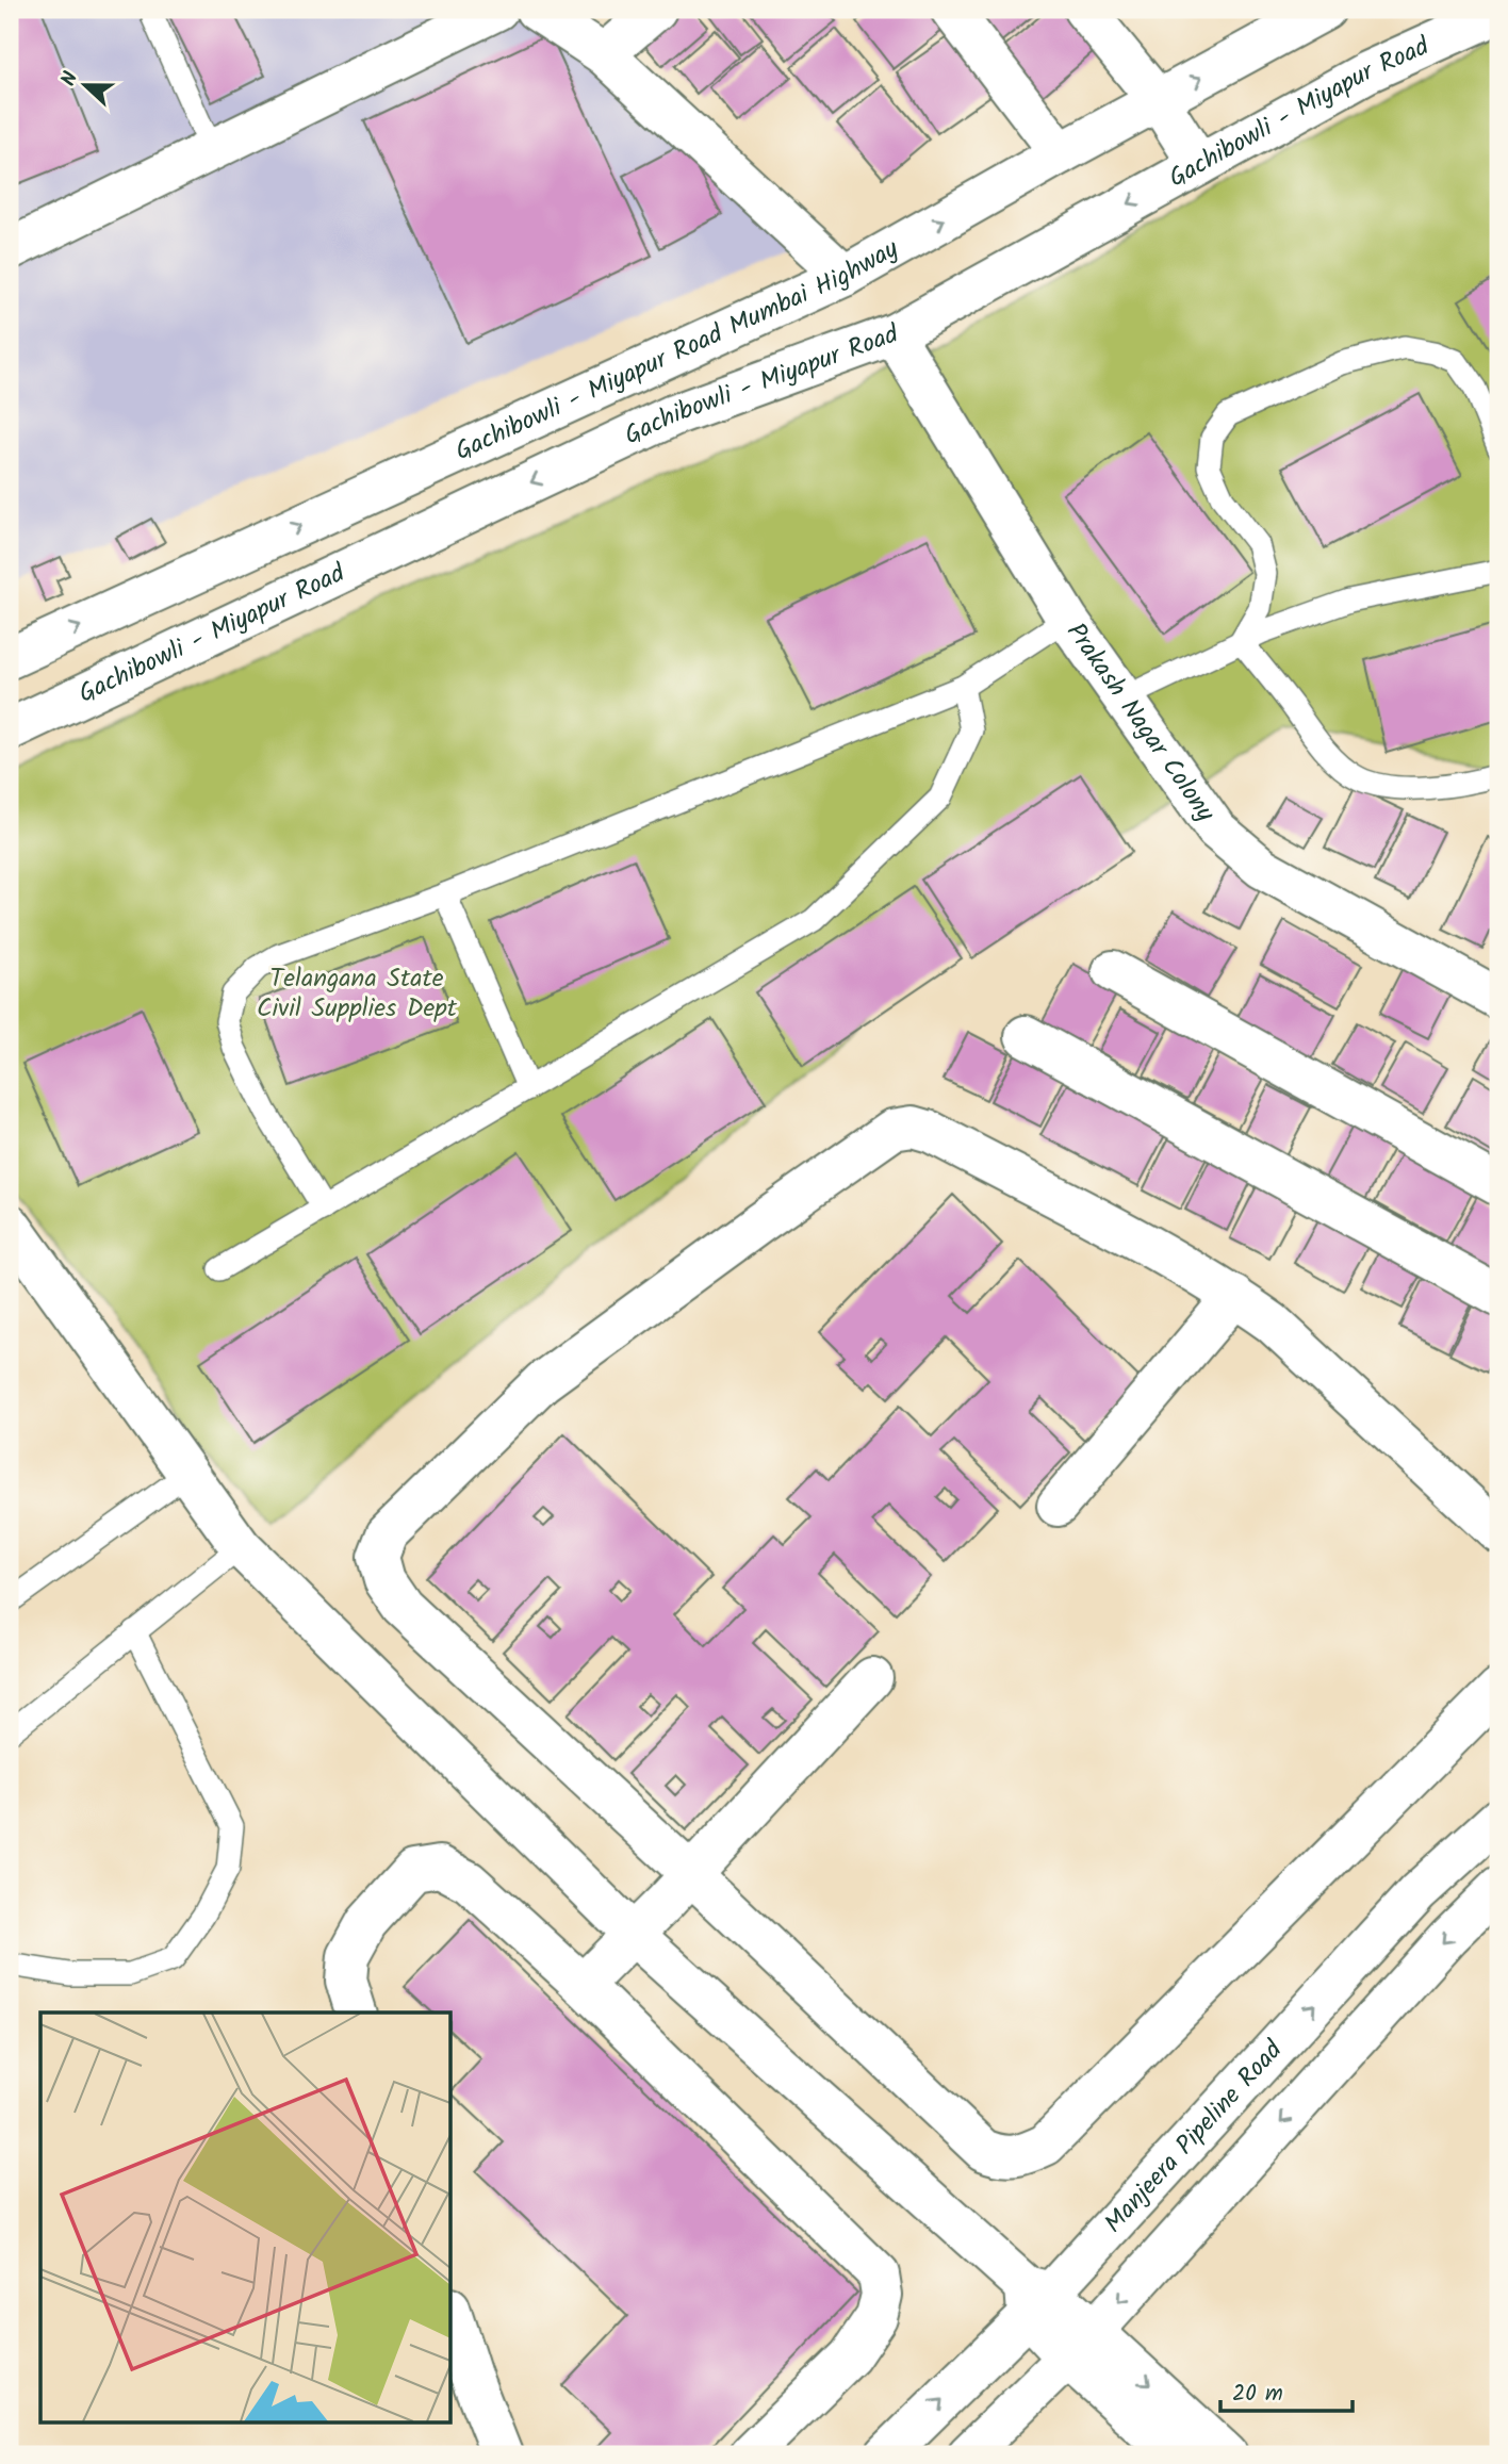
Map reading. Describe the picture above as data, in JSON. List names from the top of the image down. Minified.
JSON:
{"streets":{"street":["Gachibowli - Miyapur Road","Gachibowli - Miyapur Road Mumbai Highway","Prakash Nagar Colony","Manjeera Pipeline Road"]},"crossings":[["Gachibowli - Miyapur Road","Prakash Nagar Colony"]],"one_way":["Gachibowli - Miyapur Road","Gachibowli - Miyapur Road Mumbai Highway"],"parks":["Telangana State Civil Supplies Dept"],"scale_bar":"20 m","north":"left"}
